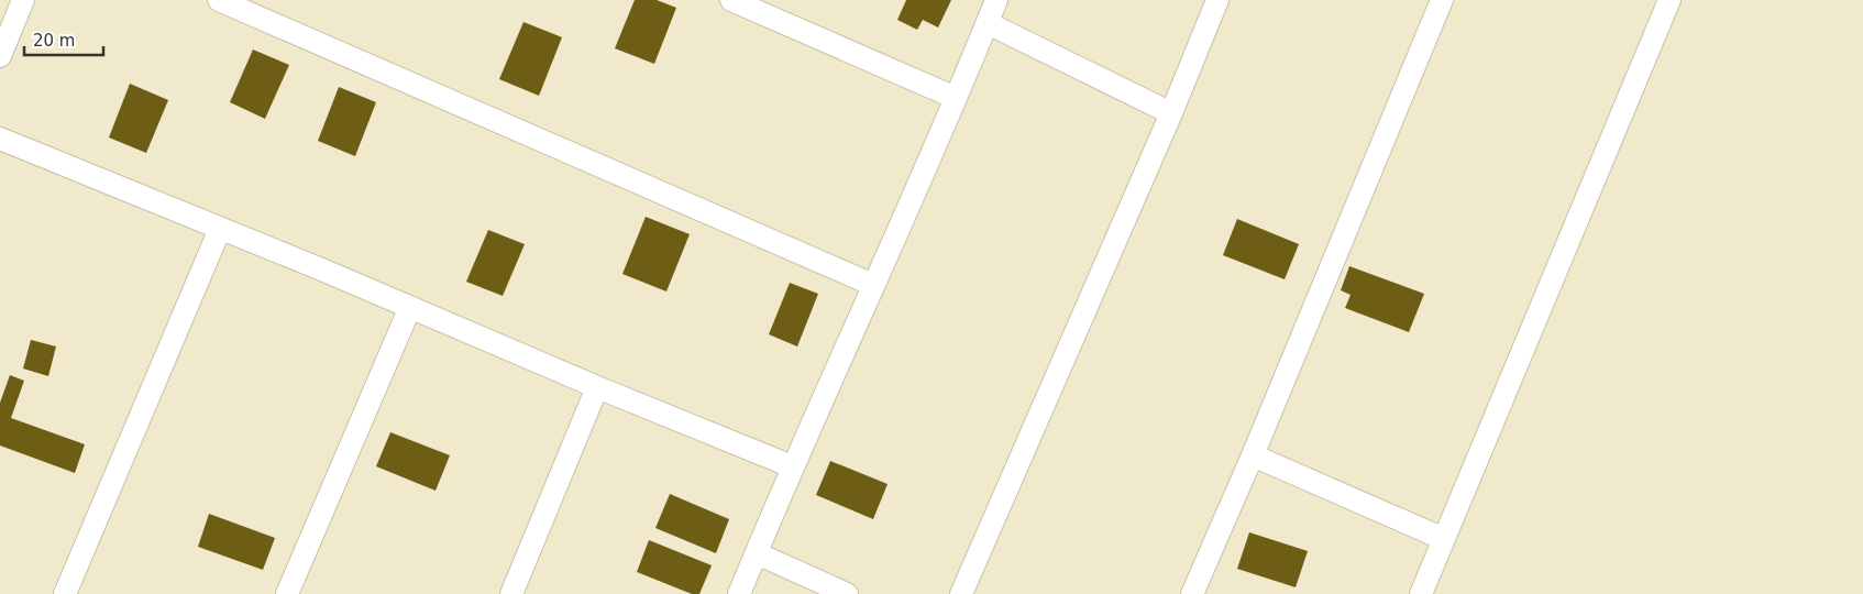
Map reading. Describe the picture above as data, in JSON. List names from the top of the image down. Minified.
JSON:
{"scale_bar":"20 m"}
